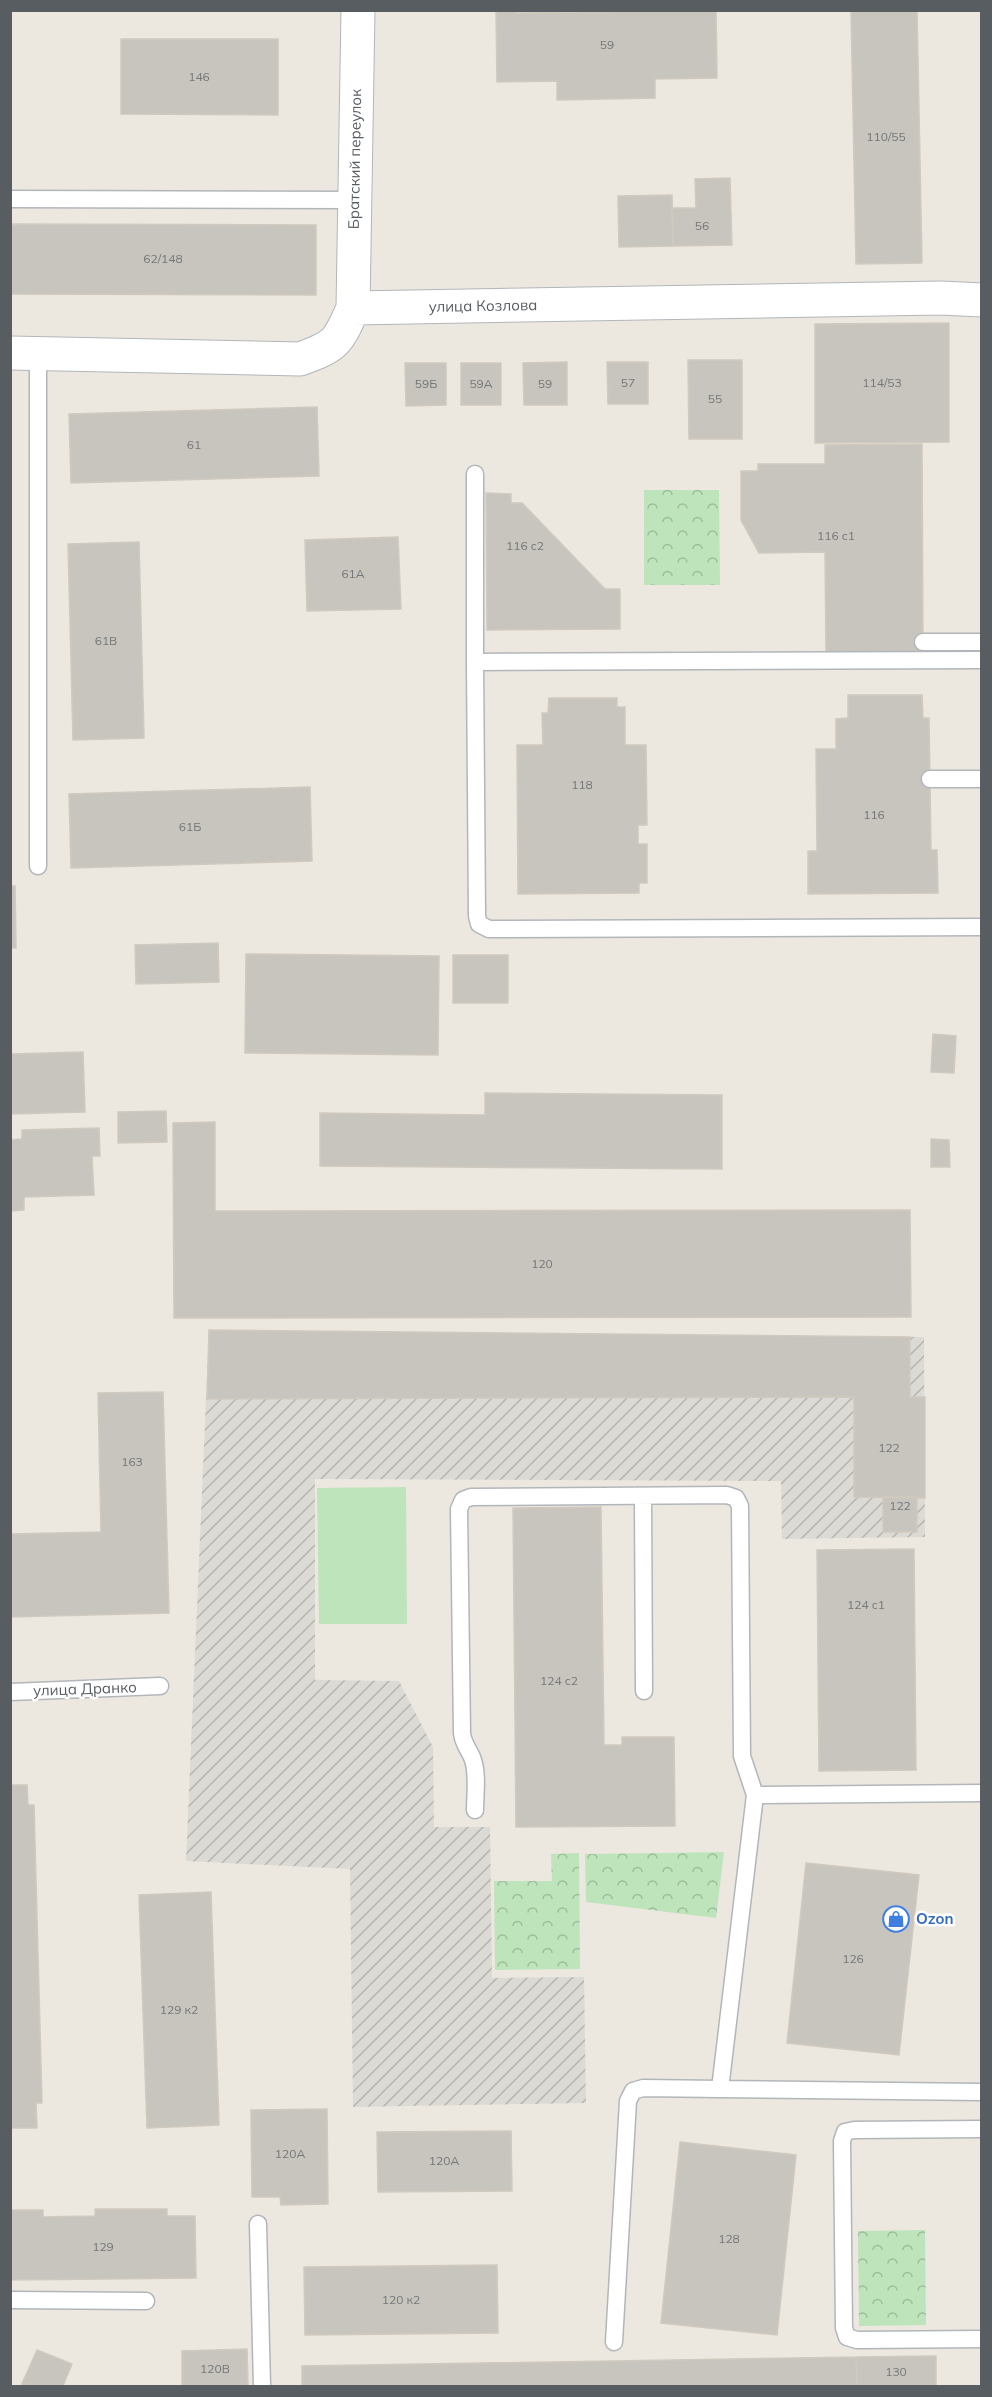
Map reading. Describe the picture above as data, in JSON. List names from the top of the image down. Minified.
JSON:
{"streets":{"street":["Братский переулок","улица Козлова"],"lane":["улица Дранко"]},"crossings":[["Братский переулок","улица Козлова"]],"places":{"shop":["Ozon"]},"house_numbers":["59","146","110/55","56","62/148","57","114/53","59Б","59А","59","55","61","116 с1","116 с2","61А","61В","118","116","61Б","120","122","163","122","124 с1","124 с2","126","129 к2","120А","120А","128","129","120 к2","120В","130"]}
